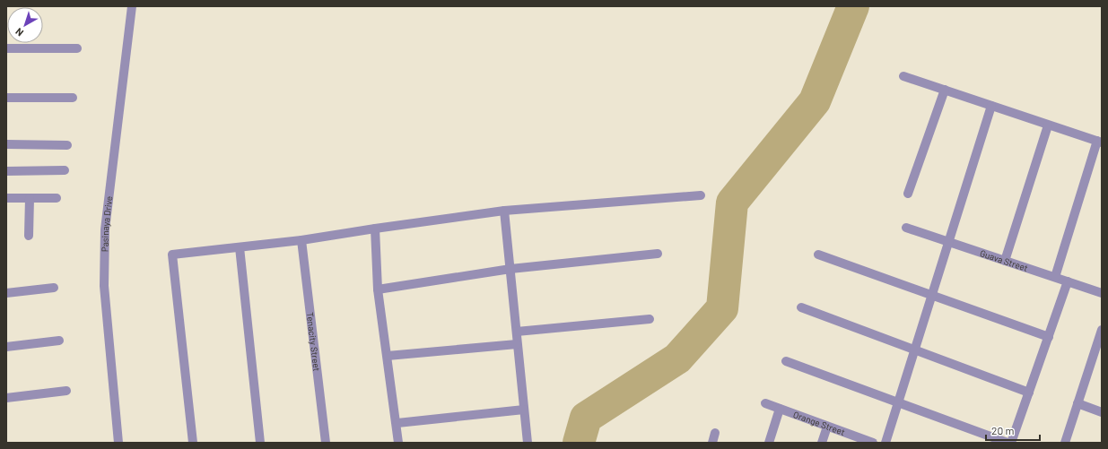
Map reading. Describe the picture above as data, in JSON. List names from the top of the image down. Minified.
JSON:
{"streets":{"street":["Pasinaya Drive","Guava Street","Tenacity Street","Orange Street"]},"scale_bar":"20 m","north":"bottom left"}
